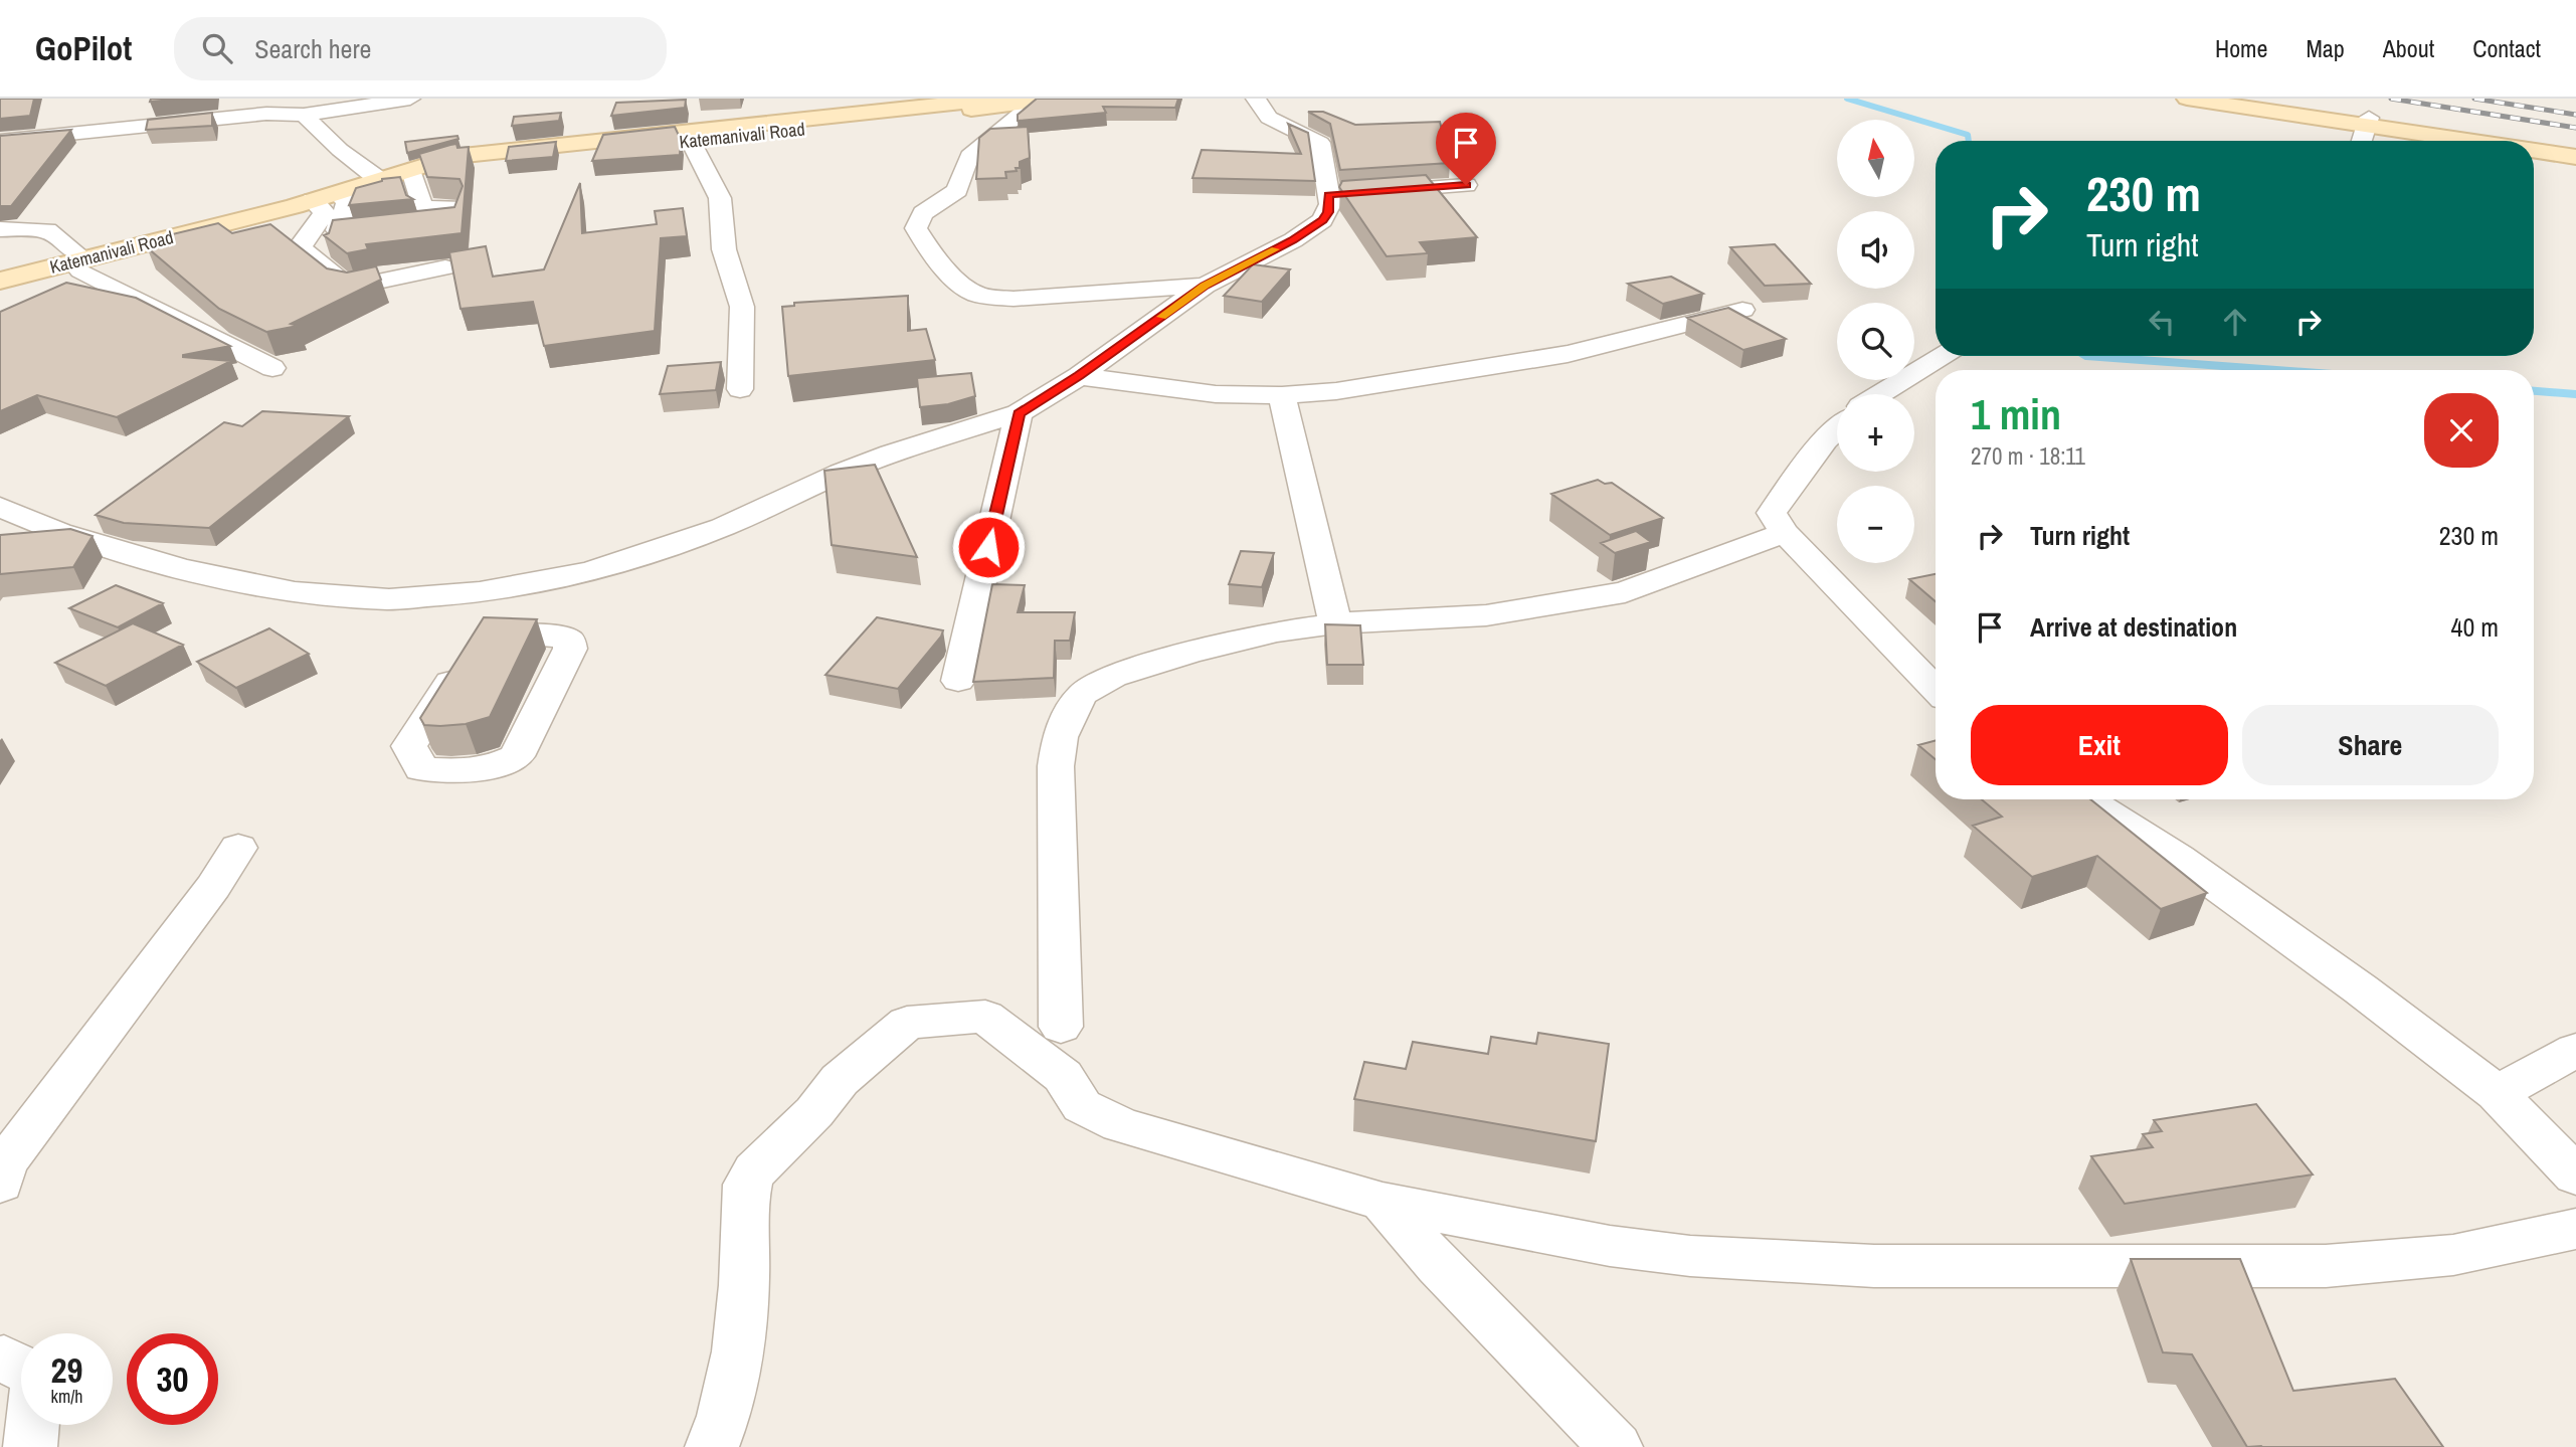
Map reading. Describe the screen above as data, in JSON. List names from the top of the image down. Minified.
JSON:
{"streets":{"main road":["Katemanivali Road"]},"north":"top","page":{"header":"GoPilot","search":"Search here","nav":["Home","Map","About","Contact"],"map_buttons":["+","−"],"turn":["230 m","Turn right"],"heading":["1 min","270 m · 18:11"],"list":[{"name":"Turn right","value":"230 m"},{"name":"Arrive at destination","value":"40 m"}],"buttons":["Exit","Share"],"speed":"29 km/h","limit":"30"}}
